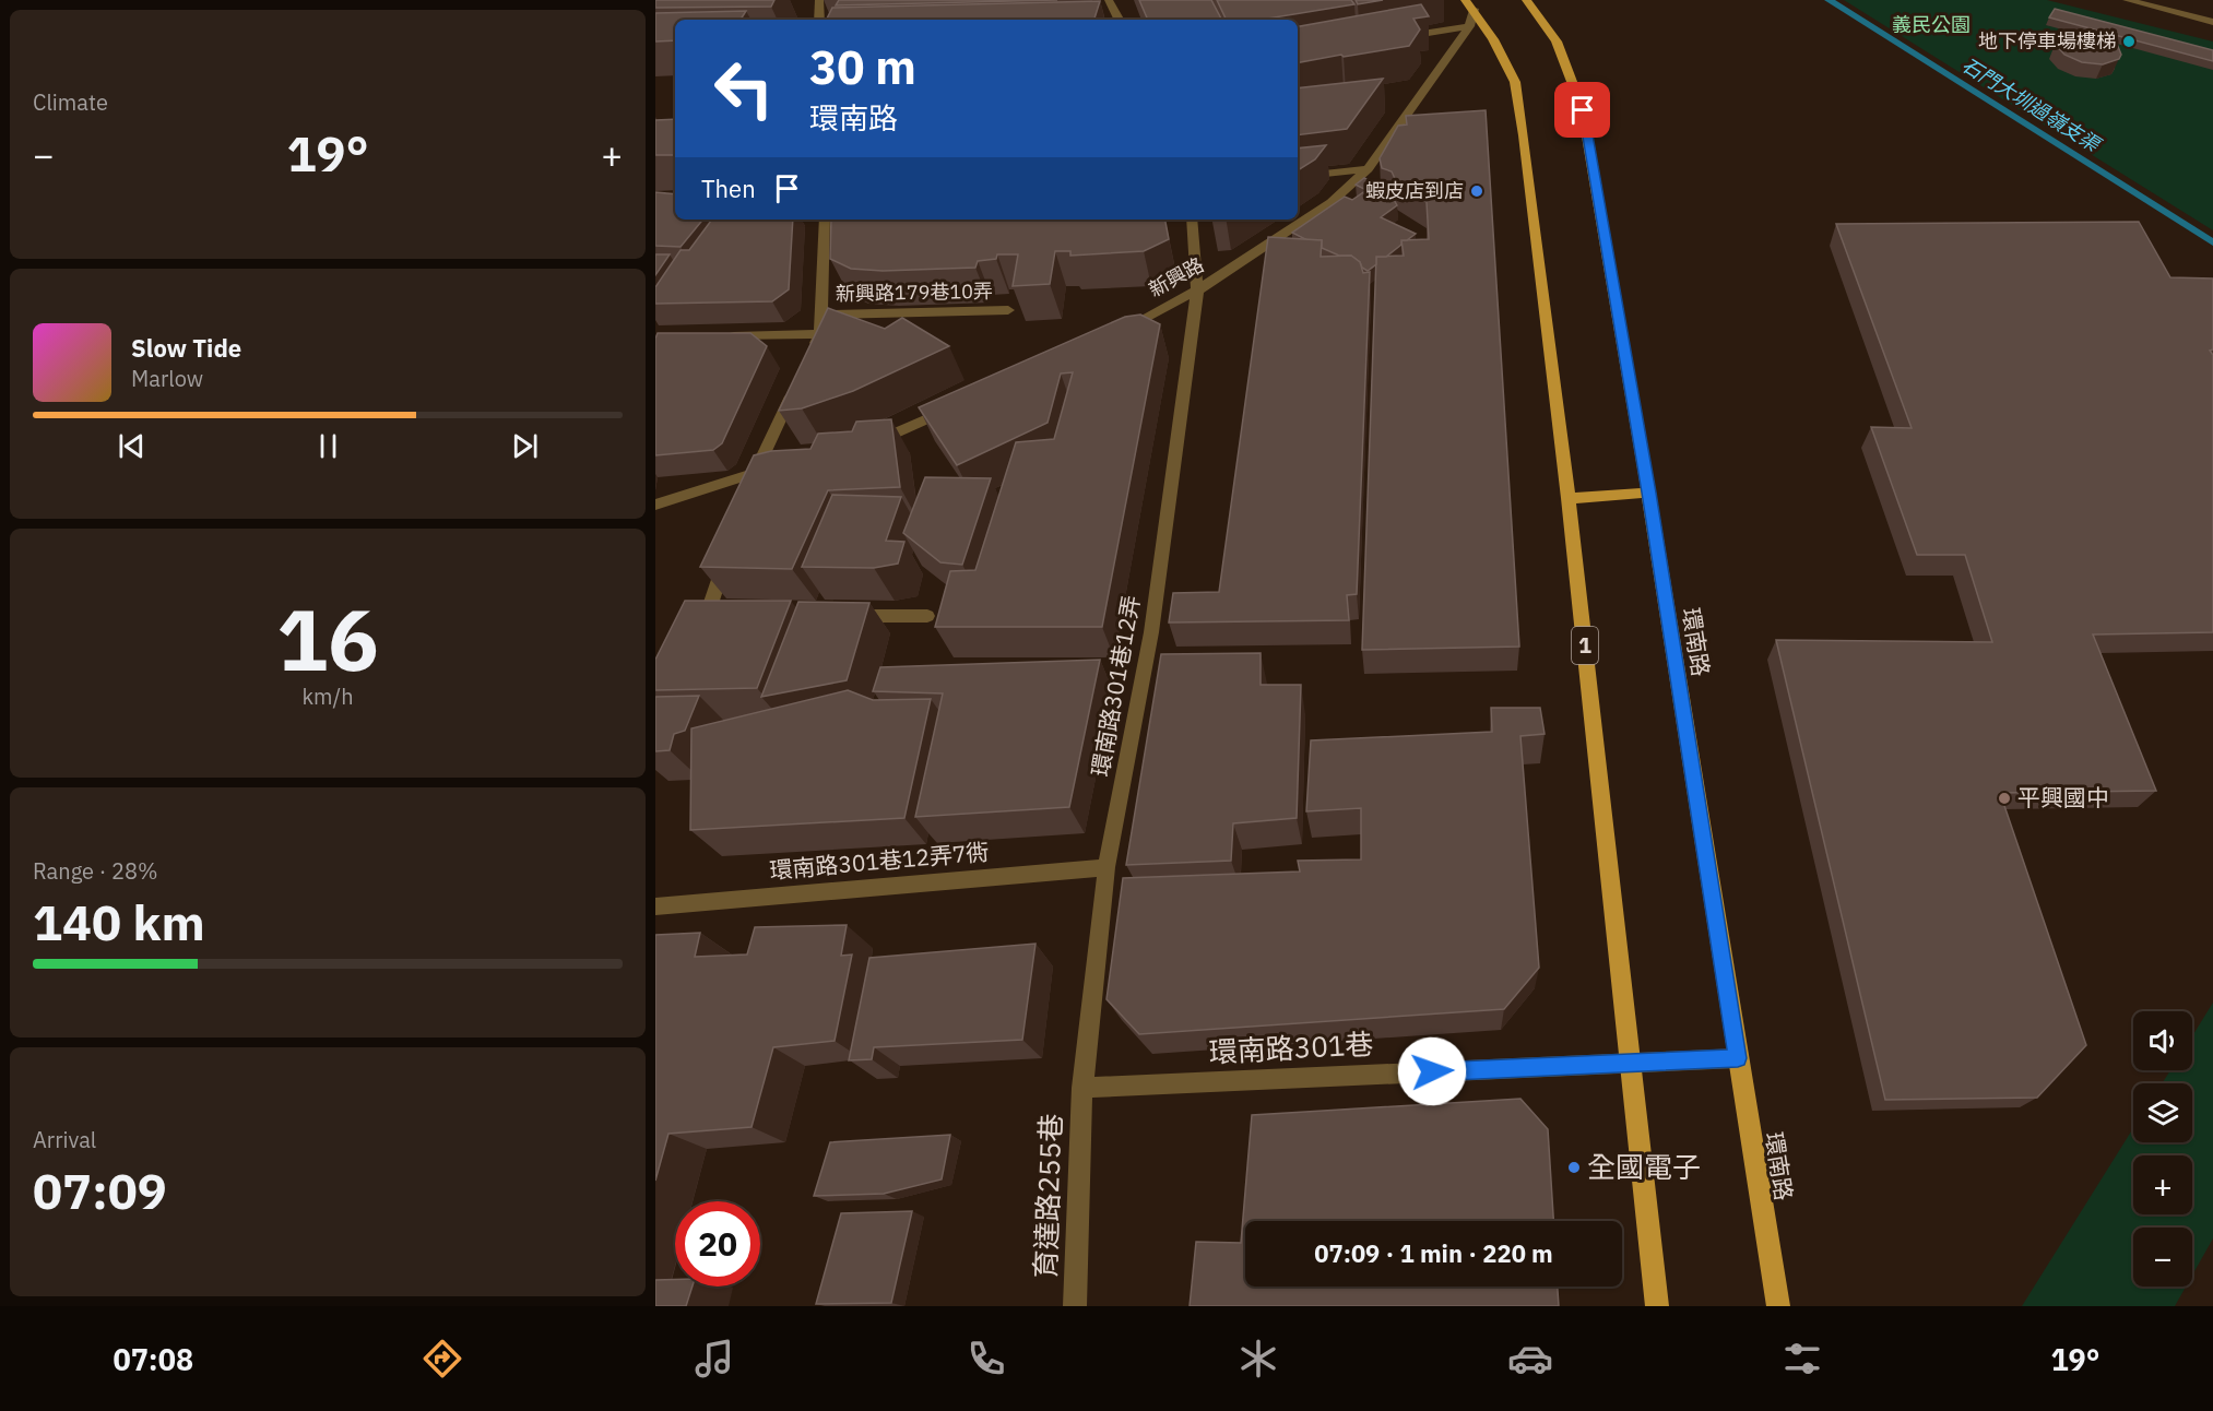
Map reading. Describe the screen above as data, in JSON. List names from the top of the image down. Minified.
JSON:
{"streets":{"main road":["環南路","1"],"street":["新興路","新興路179巷10弄","環南路301巷12弄","環南路301巷12弄7衖","環南路301巷","育達路255巷"]},"crossings":[["新興路","1"],["新興路","環南路301巷12弄"],["環南路","環南路301巷"],["1","環南路301巷"],["環南路301巷12弄","環南路301巷12弄7衖"],["環南路301巷12弄","環南路301巷"],["環南路301巷12弄","育達路255巷"],["環南路301巷","育達路255巷"]],"water":["石門大圳過嶺支渠"],"parks":["義民公園"],"places":["地下停車場樓梯","蝦皮店到店","平興國中","全國電子"],"page":{"tile":["Climate",["16","km/h"],["Range · 28%","140 km"],["Arrival","07:09"]],"turn":["30 m","環南路"],"heat":["−","19°","+"],"then":"Then","song":["Slow Tide","Marlow"],"map_buttons":["+","−"],"limit":"20","trip":"07:09 · 1 min · 220 m","tabs":["07:08","19°"]}}
